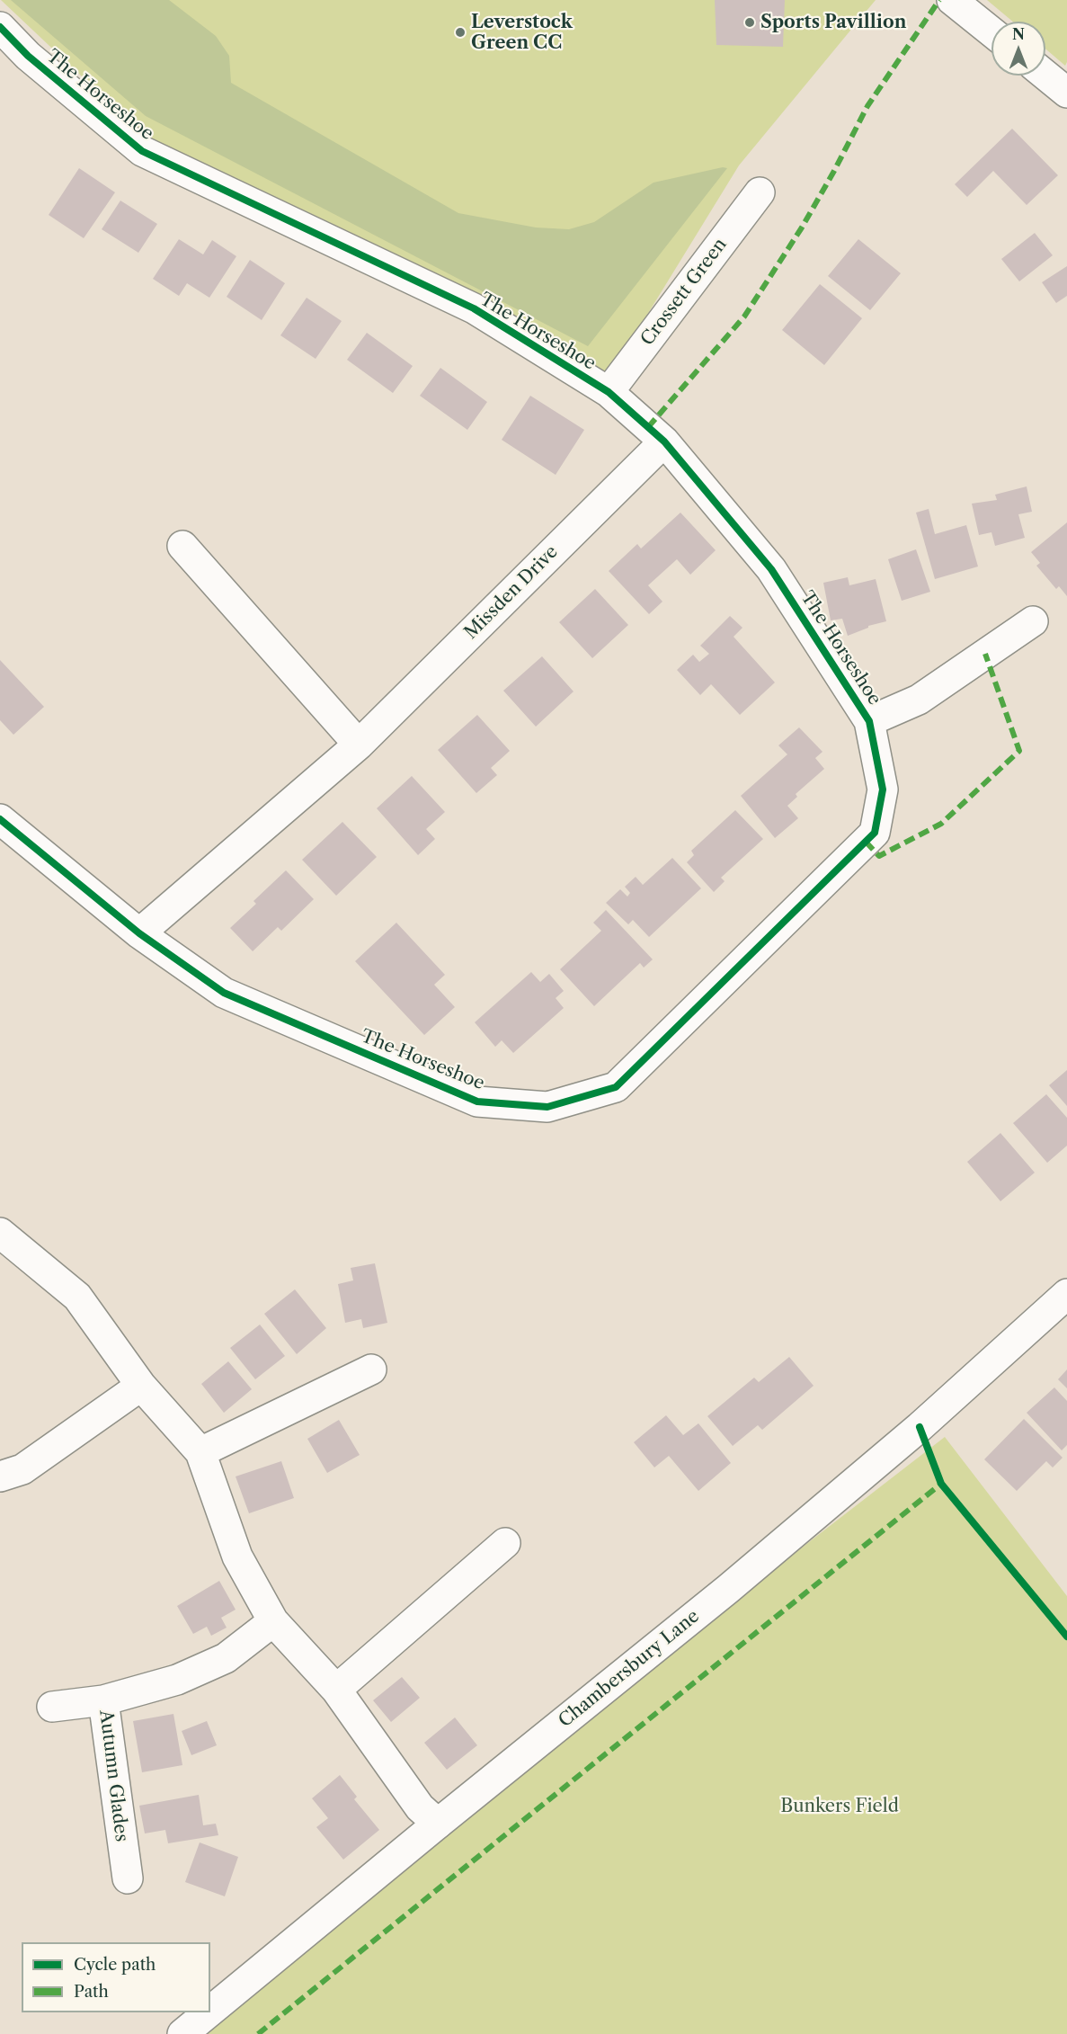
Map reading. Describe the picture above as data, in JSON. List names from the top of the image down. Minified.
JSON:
{"streets":{"street":["The Horseshoe","Crossett Green","Missden Drive","Chambersbury Lane","Autumn Glades"]},"crossings":[["The Horseshoe","Crossett Green"],["The Horseshoe","Missden Drive"]],"parks":["Bunkers Field"],"places":["Sports Pavillion","Leverstock Green CC"],"legend":["Cycle path","Path"],"north":"top"}
